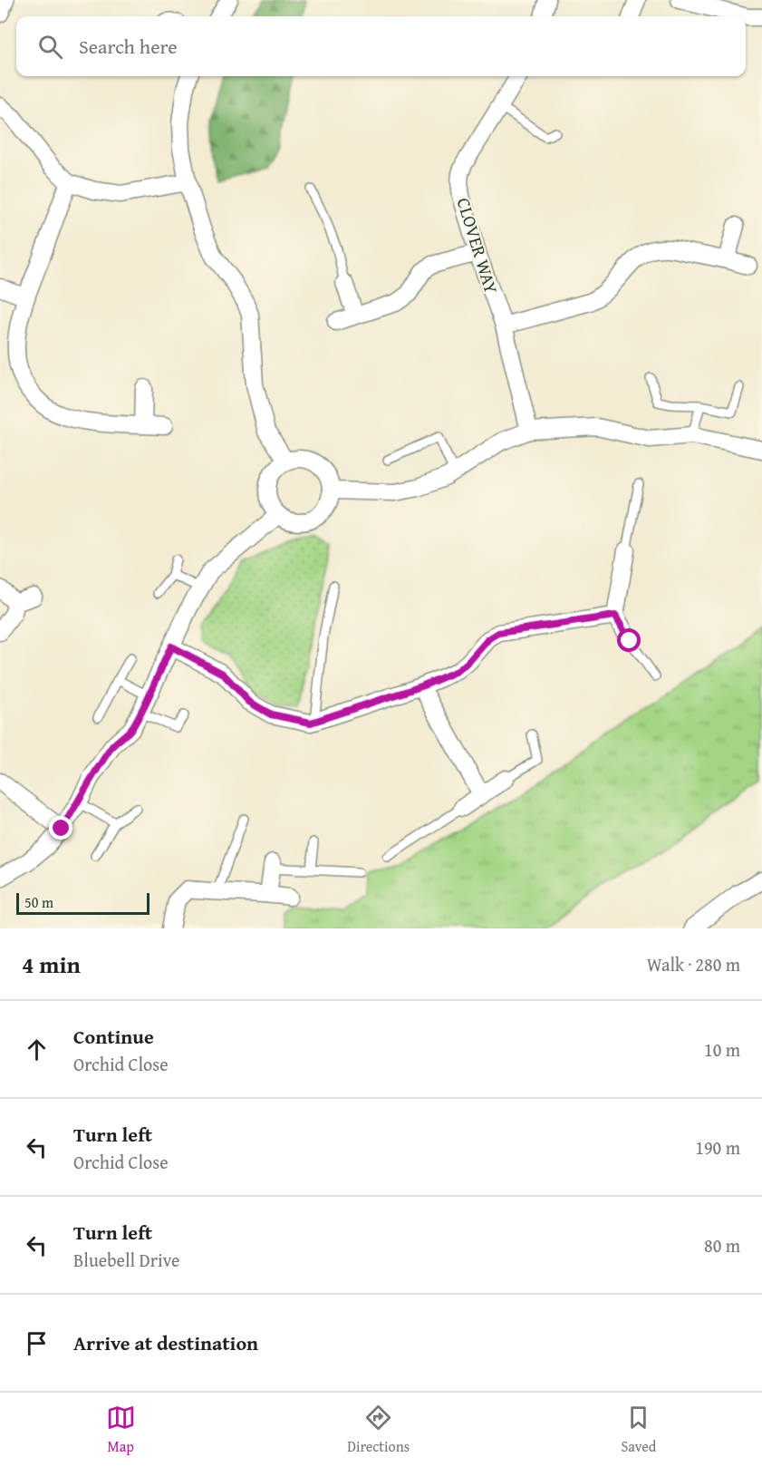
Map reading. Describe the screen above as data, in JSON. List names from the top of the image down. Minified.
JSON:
{"streets":{"street":["CLOVER WAY"]},"scale_bar":"50 m","page":{"search":"Search here","scale":"50 m","heading":["4 min","Walk · 280 m"],"list":[["Continue","Orchid Close","10 m"],["Turn left","Orchid Close","190 m"],["Turn left","Bluebell Drive","80 m"],"Arrive at destination"],"nav":["Map","Directions","Saved"]}}
